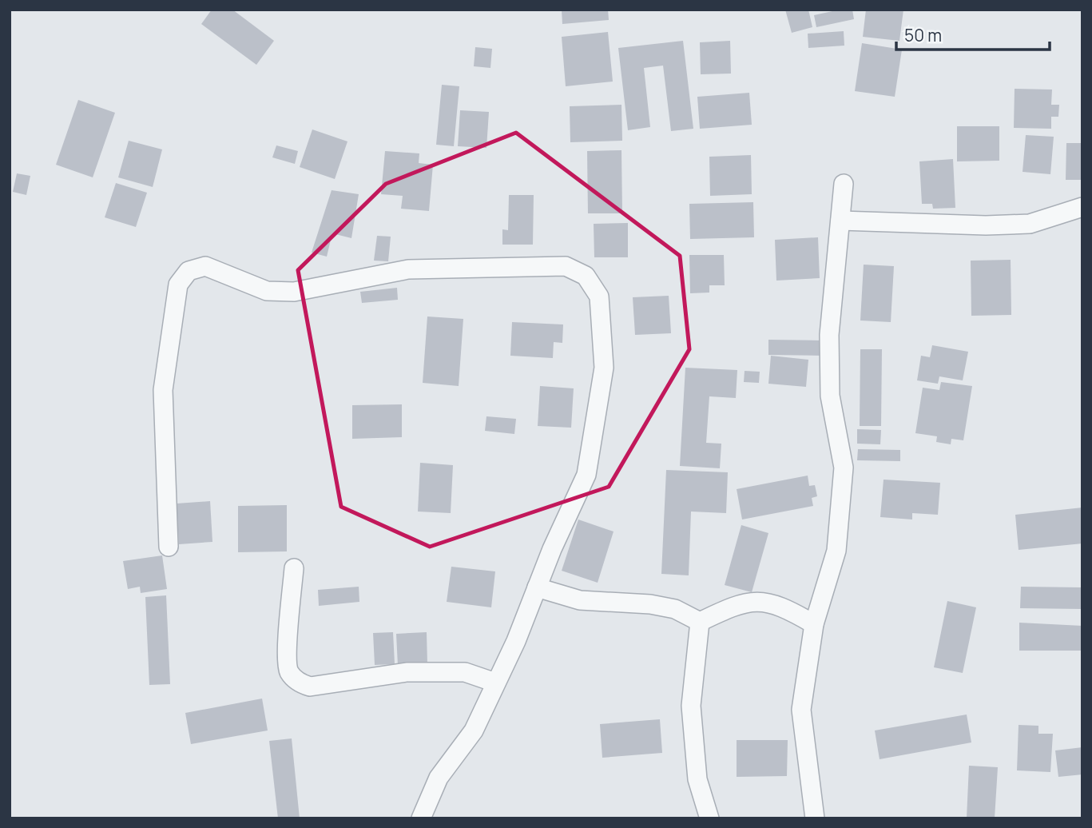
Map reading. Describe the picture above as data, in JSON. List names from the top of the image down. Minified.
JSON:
{"scale_bar":"50 m"}
